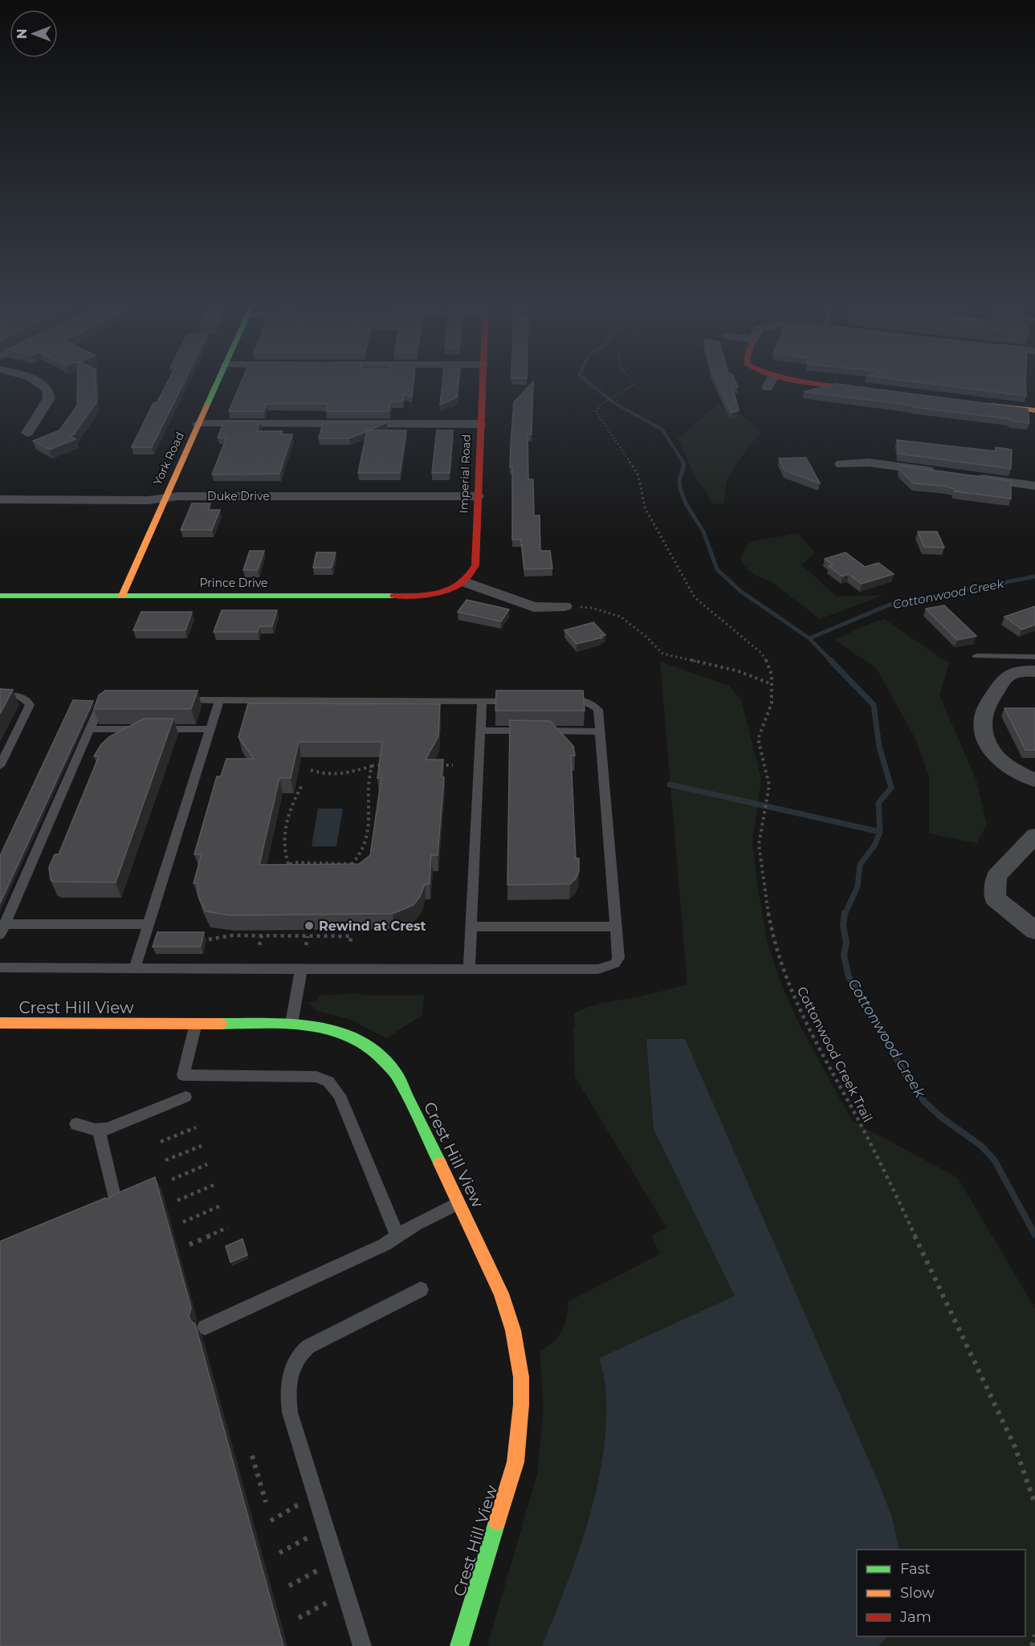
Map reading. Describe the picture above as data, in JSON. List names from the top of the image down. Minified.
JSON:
{"streets":{"street":["York Road","Imperial Road","Duke Drive","Prince Drive","Crest Hill View"],"path":["Cottonwood Creek Trail"]},"crossings":[["York Road","Duke Drive"],["York Road","Prince Drive"],["Imperial Road","Duke Drive"],["Imperial Road","Prince Drive"]],"water":["Cottonwood Creek"],"places":["Rewind at Crest"],"legend":["Fast","Slow","Jam"],"north":"left"}
